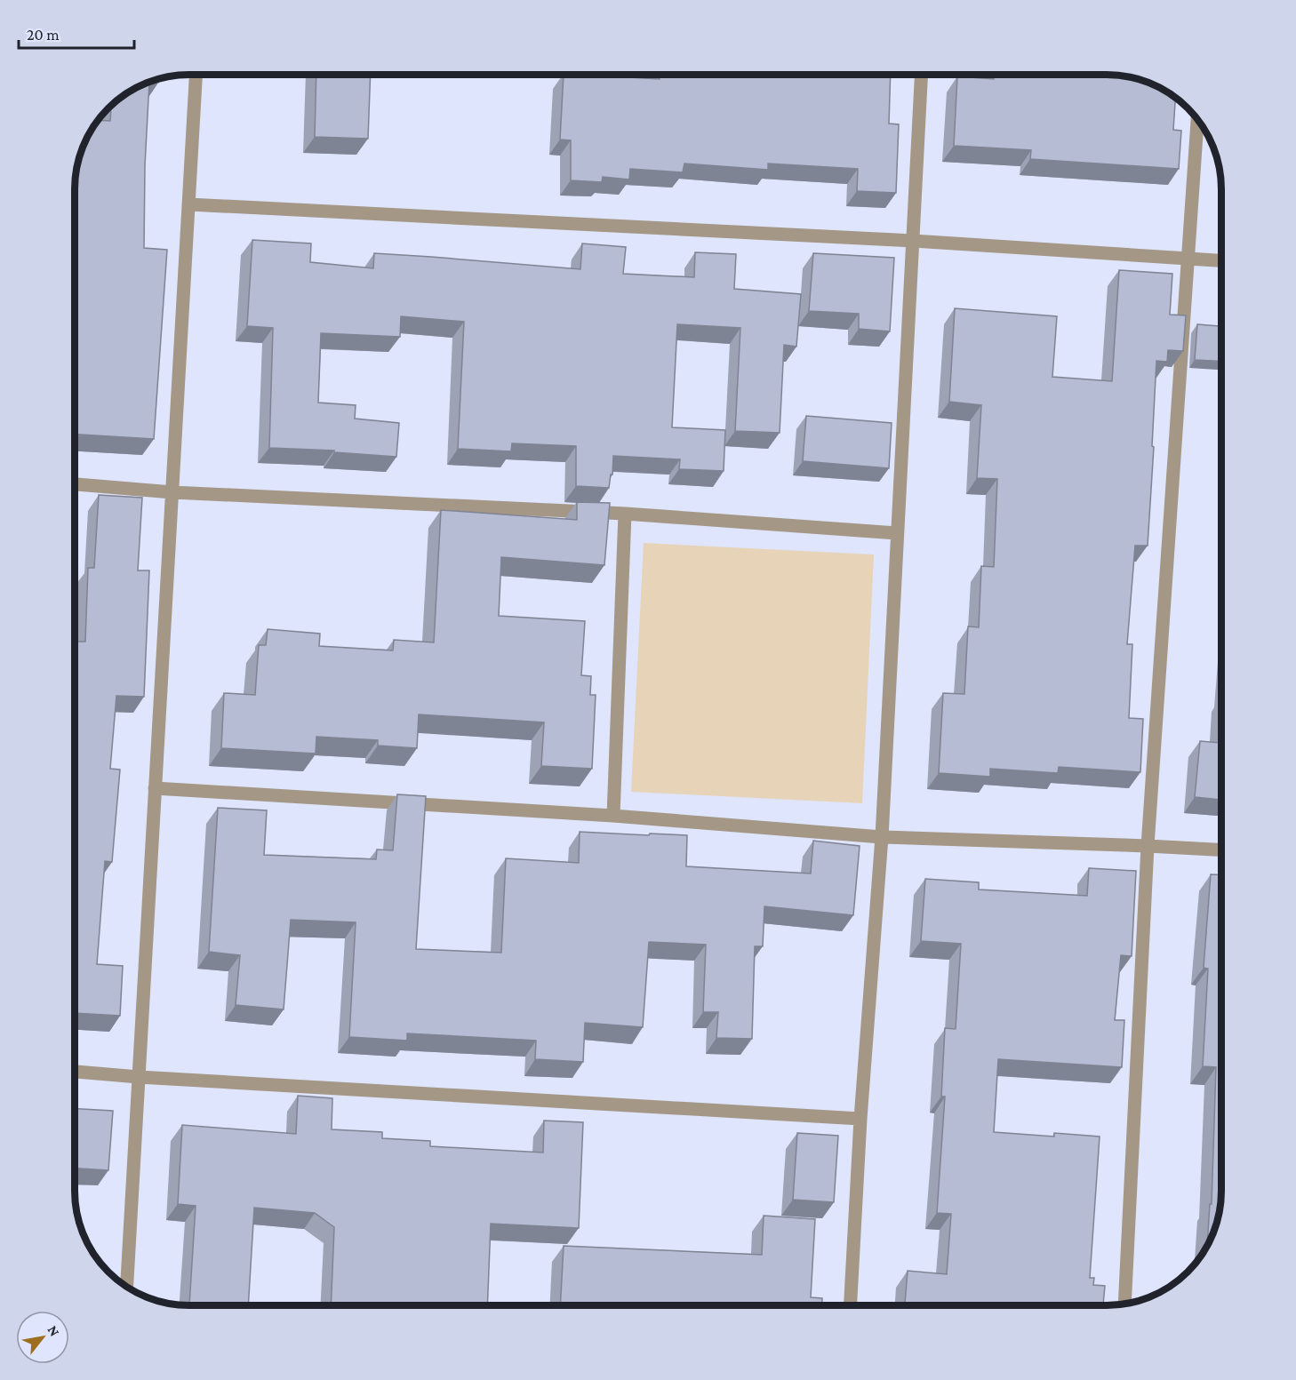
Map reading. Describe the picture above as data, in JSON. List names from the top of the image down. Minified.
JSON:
{"scale_bar":"20 m","north":"top right"}
